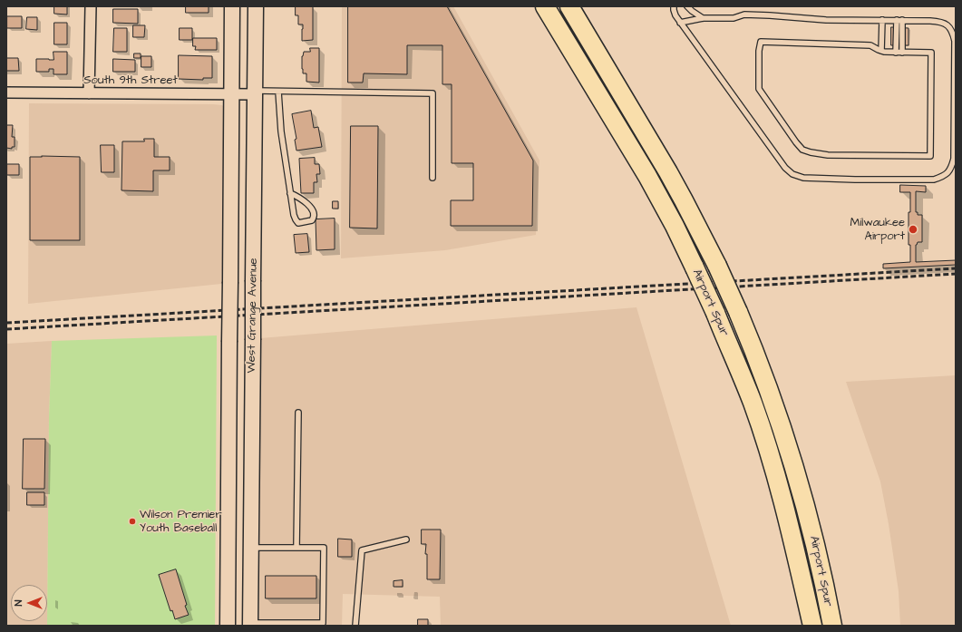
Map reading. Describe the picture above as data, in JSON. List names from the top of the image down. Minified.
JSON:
{"streets":{"highway":["Airport Spur"],"street":["South 9th Street","West Grange Avenue"]},"crossings":[["South 9th Street","West Grange Avenue"]],"places":["Milwaukee Airport","Wilson Premier Youth Baseball"],"north":"left"}
